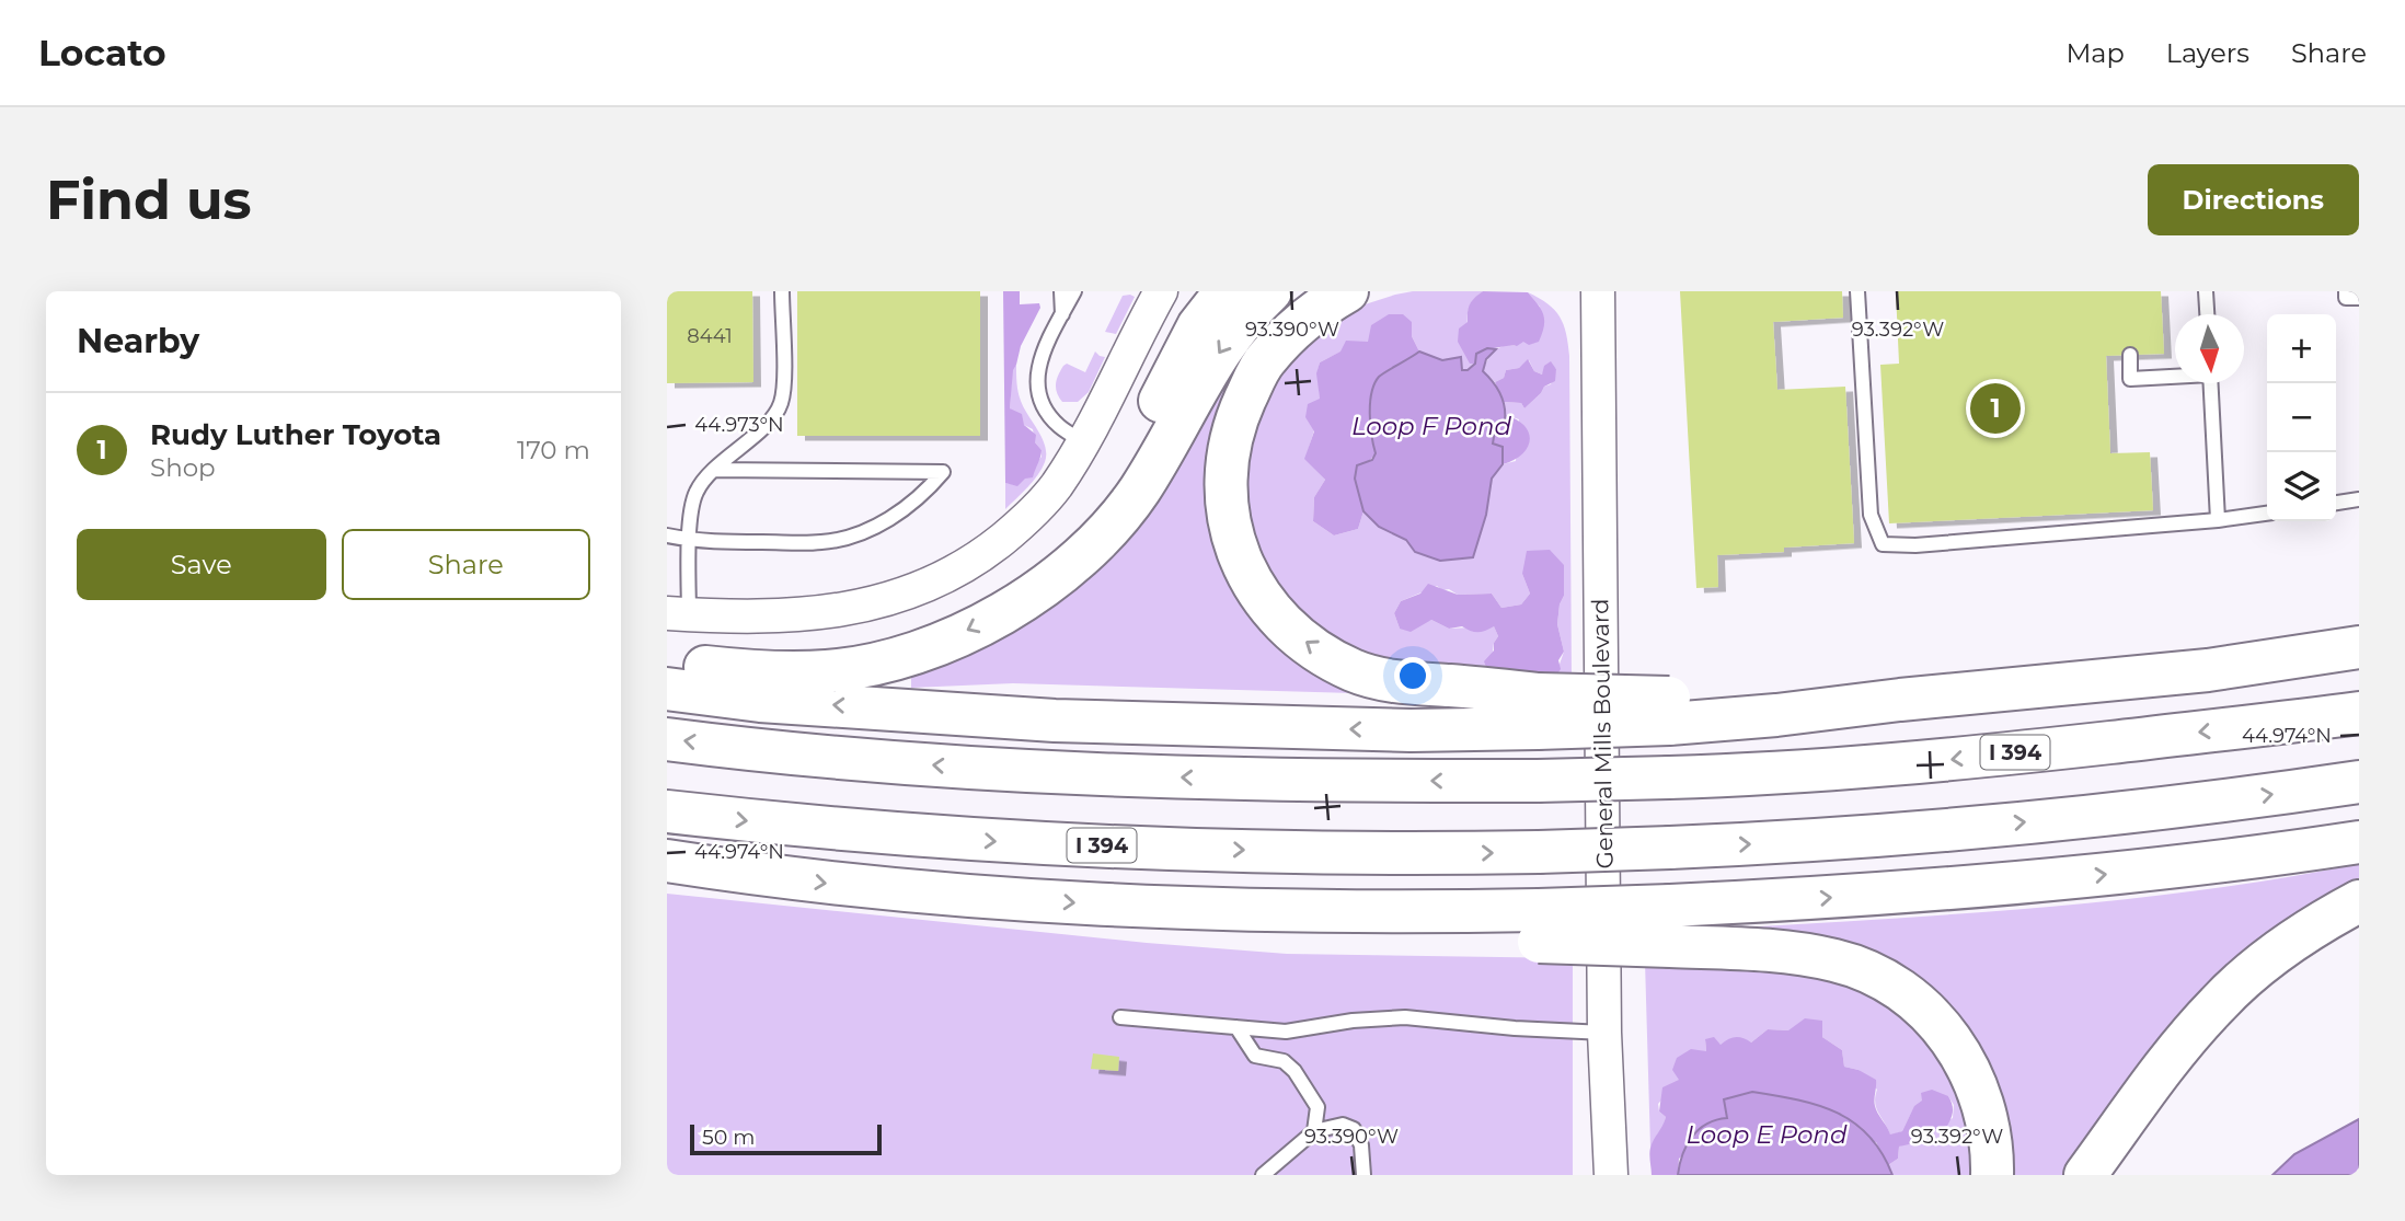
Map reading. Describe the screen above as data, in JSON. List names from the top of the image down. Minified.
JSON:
{"streets":{"highway":["I 394"],"street":["General Mills Boulevard"]},"water":["Loop F Pond","Loop E Pond"],"house_numbers":["8441"],"scale_bar":"50 m","north":"bottom","page":{"header":"Locato","nav":["Map","Layers","Share"],"buttons":["Directions",["Save","Share"]],"title":"Find us","heading":"Nearby","map_buttons":["+","−"],"pins":"1","list":[{"mark":"1","name":"Rudy Luther Toyota","note":"Shop","value":"170 m"}],"scale":"50 m"},"coordinates":["93.390°W","93.392°W","44.973°N","44.974°N"]}
